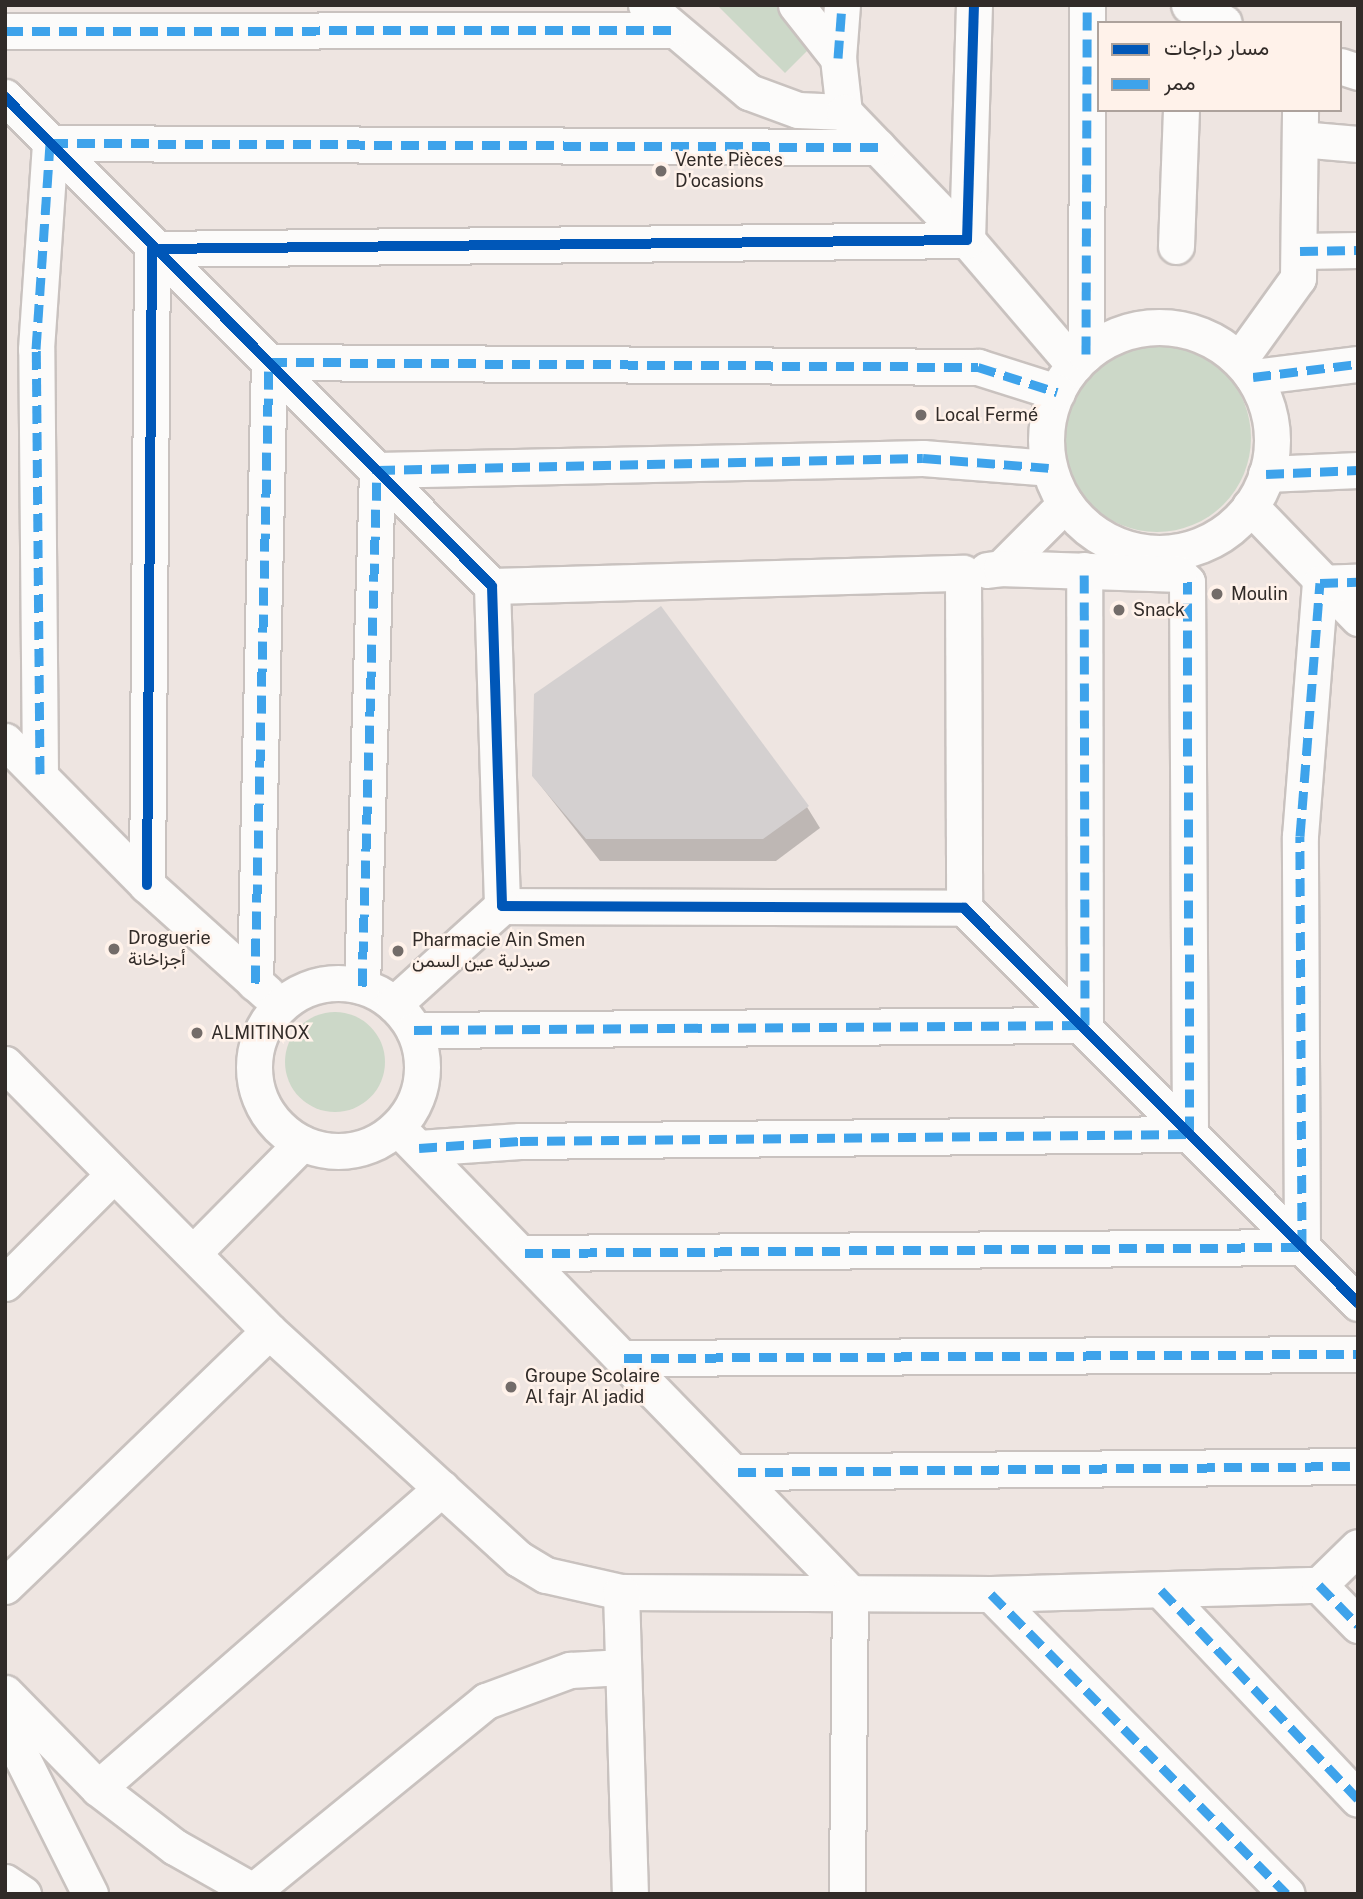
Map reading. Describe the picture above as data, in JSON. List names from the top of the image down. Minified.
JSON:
{"places":["Vente Pièces D'ocasions","Local Fermé","Moulin","Snack","Droguerie أجزاخانة","Pharmacie Ain Smen صيدلية عين السمن","ALMITINOX","Groupe Scolaire Al fajr Al jadid"],"legend":["مسار دراجات","ممر"]}
